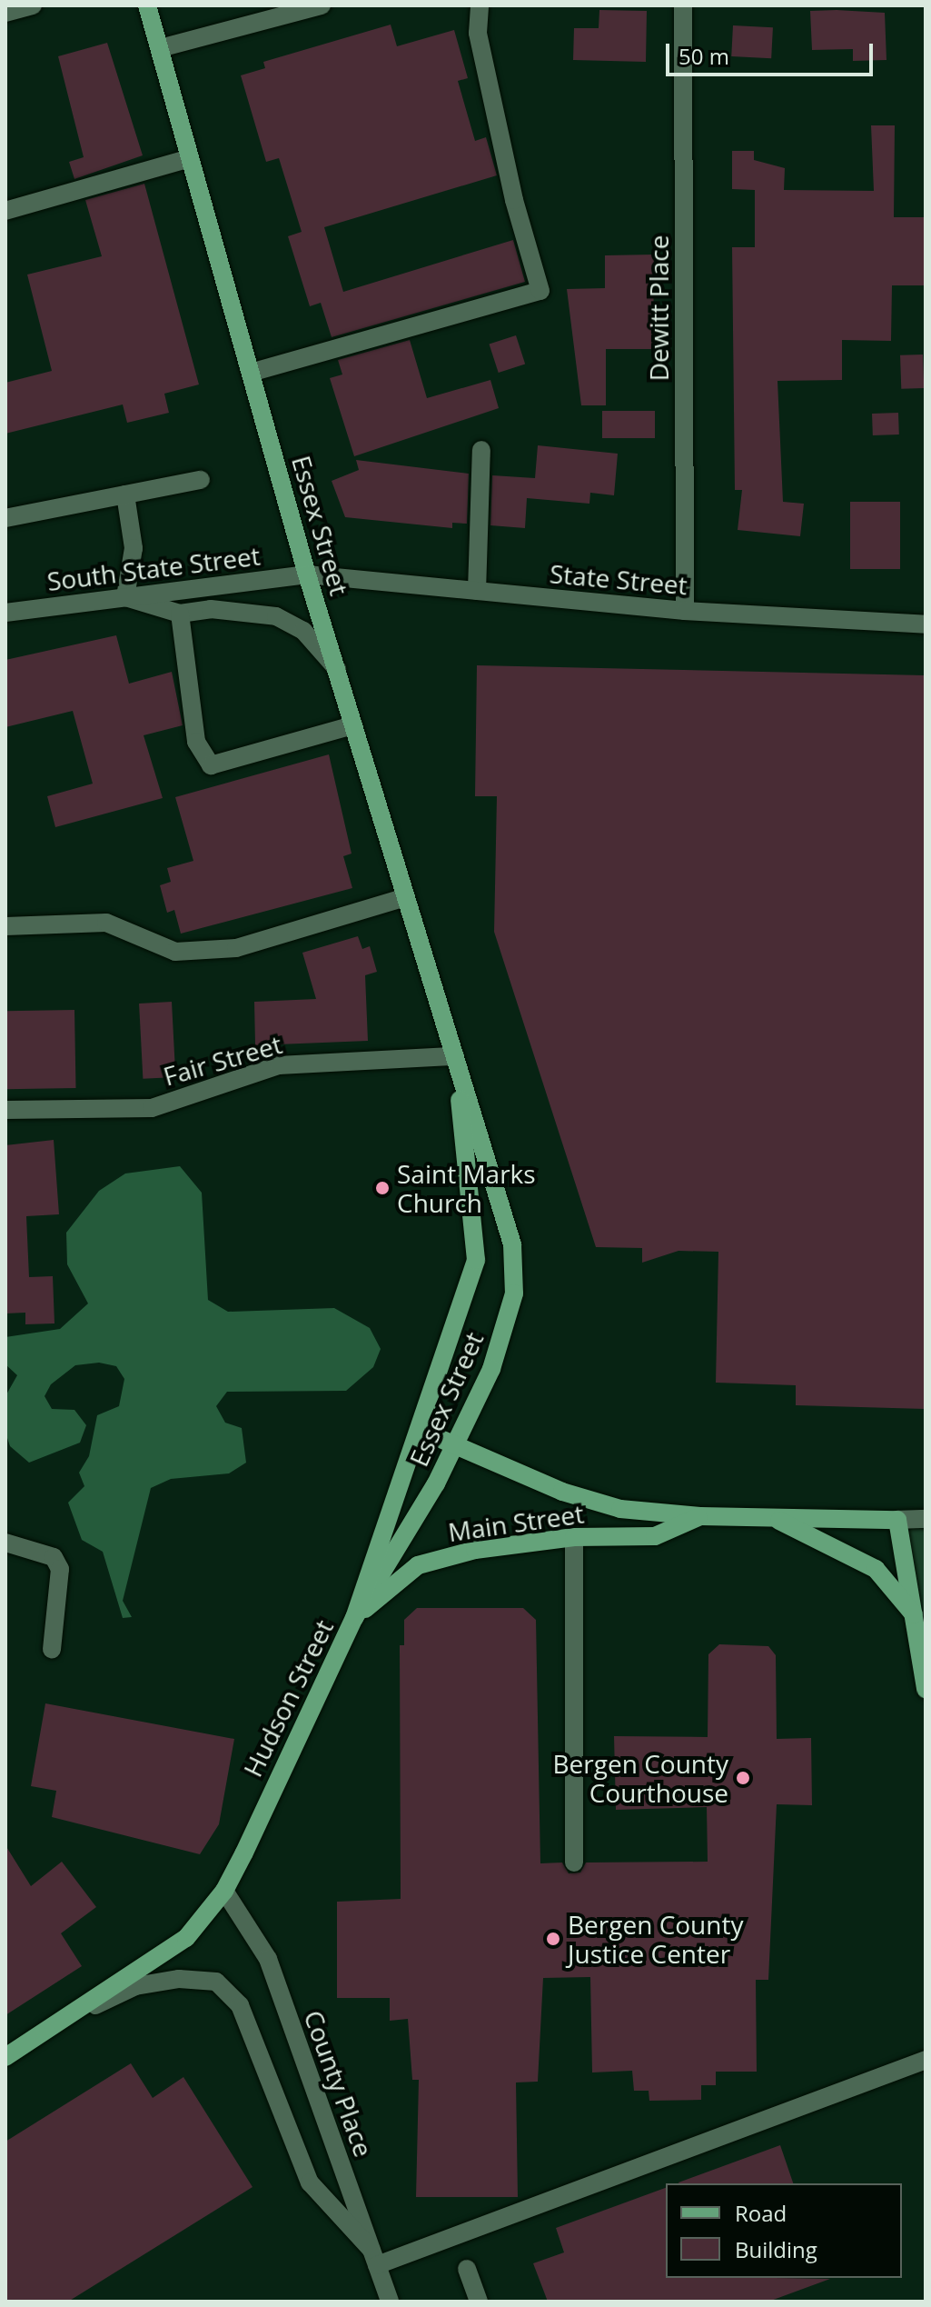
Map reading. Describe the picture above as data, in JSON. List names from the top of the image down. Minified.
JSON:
{"streets":{"main road":["Essex Street","Main Street","Hudson Street"],"street":["Dewitt Place","South State Street","State Street","Fair Street","County Place"]},"crossings":[["Dewitt Place","State Street"],["Essex Street","South State Street"],["Essex Street","State Street"],["Essex Street","Fair Street"],["Essex Street","Main Street"],["Essex Street","Hudson Street"],["South State Street","State Street"],["Main Street","Hudson Street"],["Hudson Street","County Place"]],"places":["Saint Marks Church","Bergen County Courthouse","Bergen County Justice Center"],"legend":["Road","Building"],"scale_bar":"50 m"}
